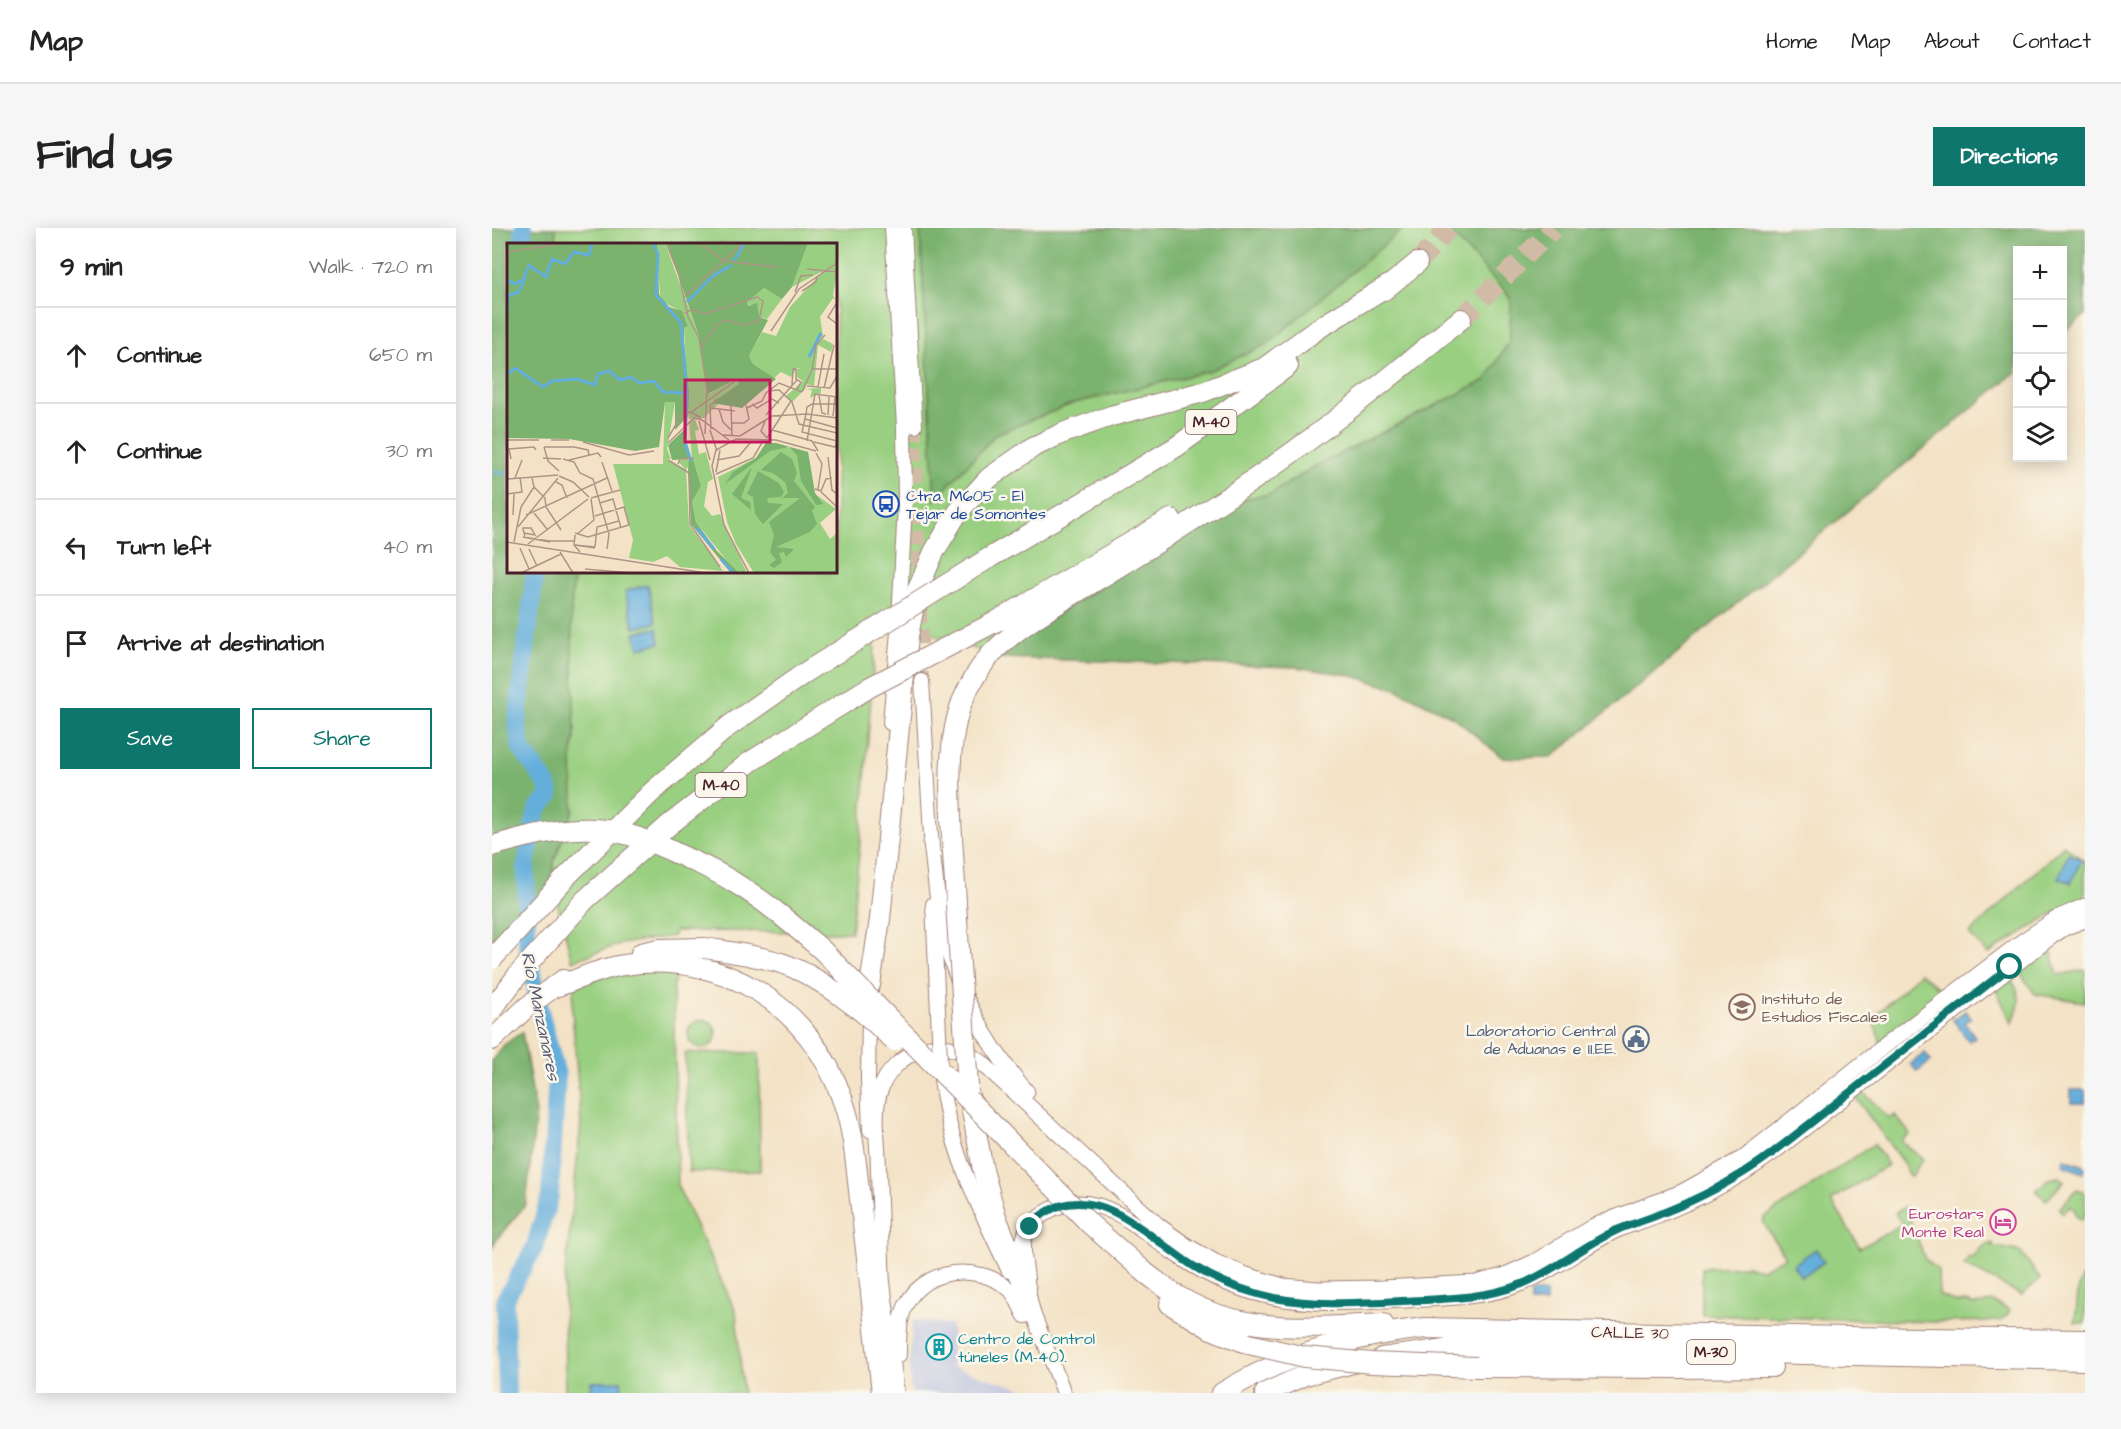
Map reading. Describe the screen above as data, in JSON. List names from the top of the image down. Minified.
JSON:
{"streets":{"highway":["M-40","CALLE 30","M-30"]},"water":["Río Manzanares"],"places":{"bus stop":["Ctra. M605 - El Tejar de Somontes"],"school or university":["Instituto de Estudios Fiscales"],"public building":["Laboratorio Central de Aduanas e II.EE."],"hotel":["Eurostars Monte Real"],"building":["Centro de Control túneles (M-40)."]},"page":{"header":"Map","nav":["Home","Map","About","Contact"],"title":"Find us","buttons":["Directions",["Save","Share"]],"heading":["9 min","Walk · 720 m"],"map_buttons":["+","−"],"list":[["Continue","650 m"],["Continue","30 m"],["Turn left","40 m"],"Arrive at destination"]}}
